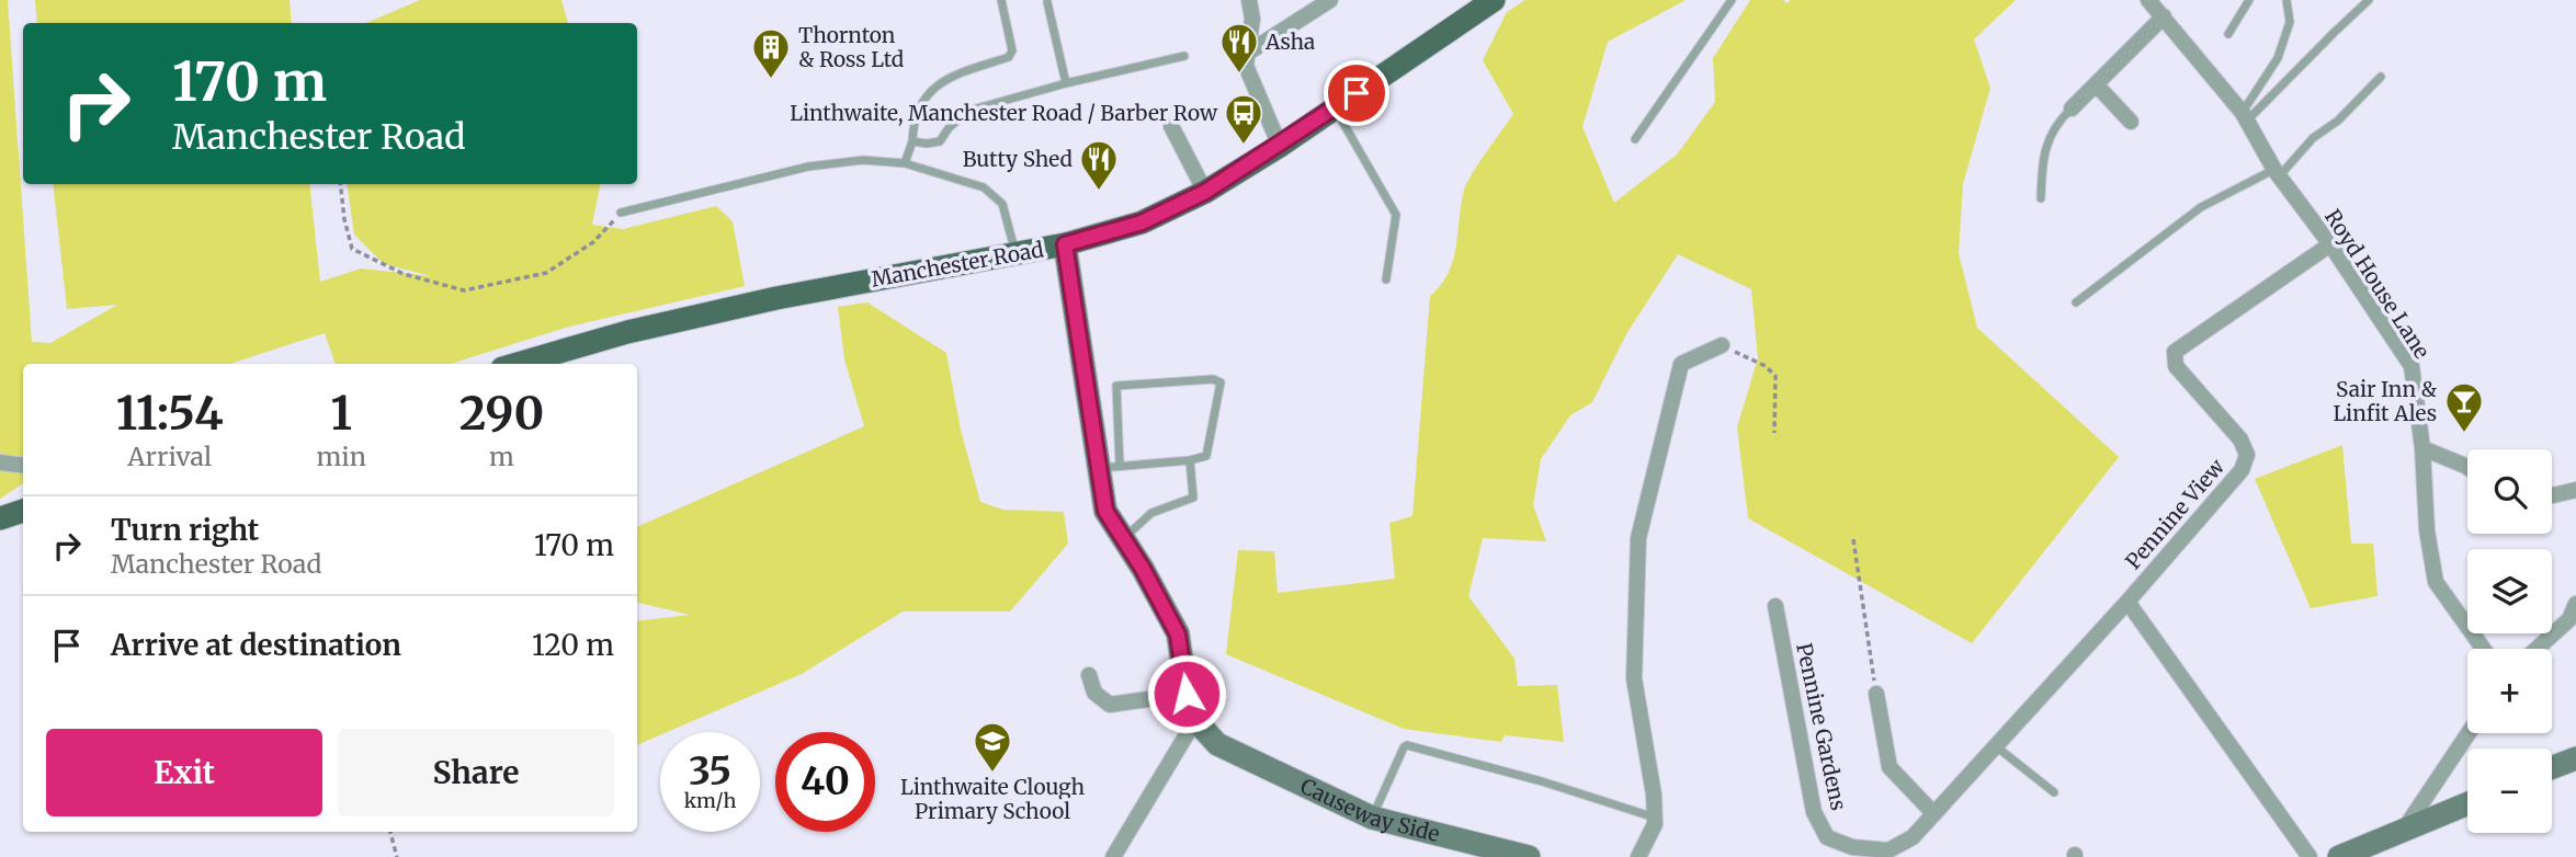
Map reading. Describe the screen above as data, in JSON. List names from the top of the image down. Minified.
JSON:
{"streets":{"main road":["Manchester Road"],"street":["Royd House Lane","Pennine View","Pennine Gardens","Causeway Side"]},"crossings":[["Royd House Lane","Pennine View"],["Pennine View","Pennine Gardens"]],"places":{"restaurant":["Asha","Butty Shed"],"building":["Thornton & Ross Ltd"],"bus stop":["Linthwaite, Manchester Road / Barber Row"],"bar":["Sair Inn & Linfit Ales"],"school or university":["Linthwaite Clough Primary School"]},"page":{"turn":["170 m","Manchester Road"],"eta":["11:54","Arrival","1","min","290","m"],"map_buttons":["+","−"],"list":[{"name":"Turn right","note":"Manchester Road","value":"170 m"},{"name":"Arrive at destination","value":"120 m"}],"buttons":["Exit","Share"],"speed":"35 km/h","limit":"40"}}
